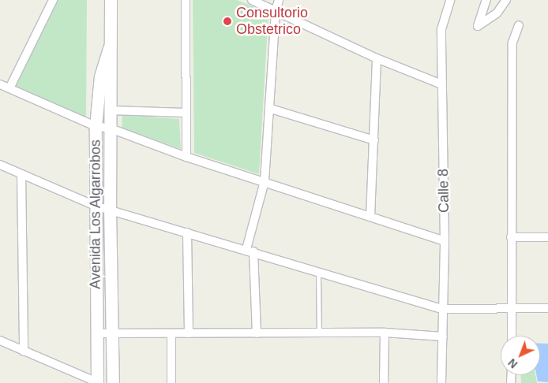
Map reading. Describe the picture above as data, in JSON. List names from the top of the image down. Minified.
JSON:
{"streets":{"street":["Calle 8","Avenida Los Algarrobos"]},"places":["Consultorio Obstetrico"],"north":"bottom left"}
